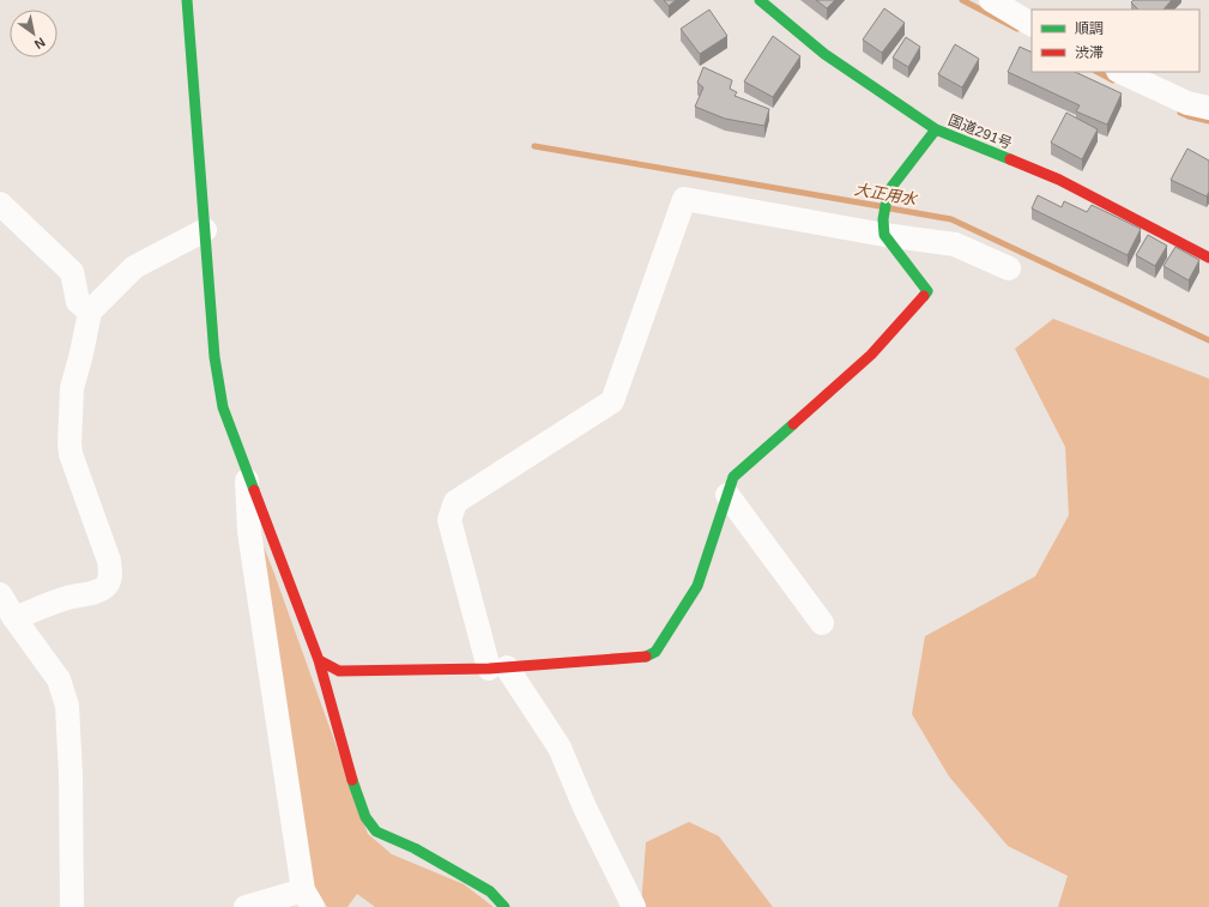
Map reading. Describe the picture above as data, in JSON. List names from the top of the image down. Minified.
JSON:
{"streets":{"main road":["国道291号"]},"water":["大正用水"],"legend":["順調","渋滞"],"north":"bottom right"}
